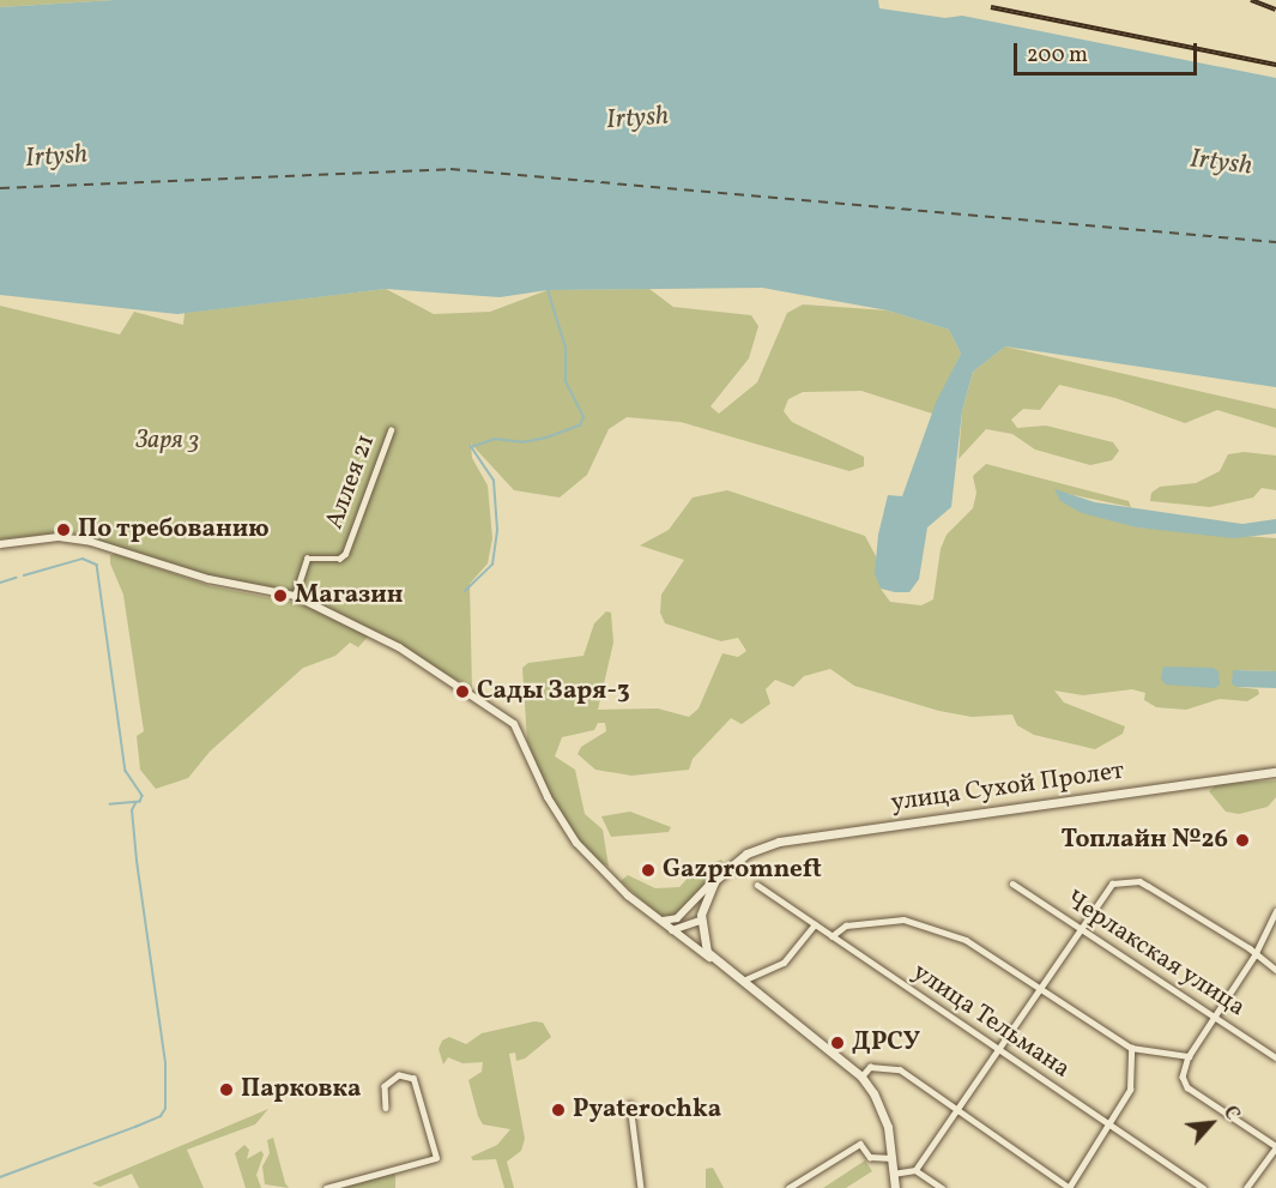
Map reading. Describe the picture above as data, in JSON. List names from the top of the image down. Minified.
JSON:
{"streets":{"main road":["улица Сухой Пролет"],"street":["Аллея 21","Черлакская улица","улица Тельмана"]},"water":["Irtysh"],"parks":["Заря 3"],"places":["По требованию","Магазин","Сады Заря-3","Топлайн №26","Gazpromneft","ДРСУ","Парковка","Pyaterochka"],"scale_bar":"200 m","north":"top right"}
